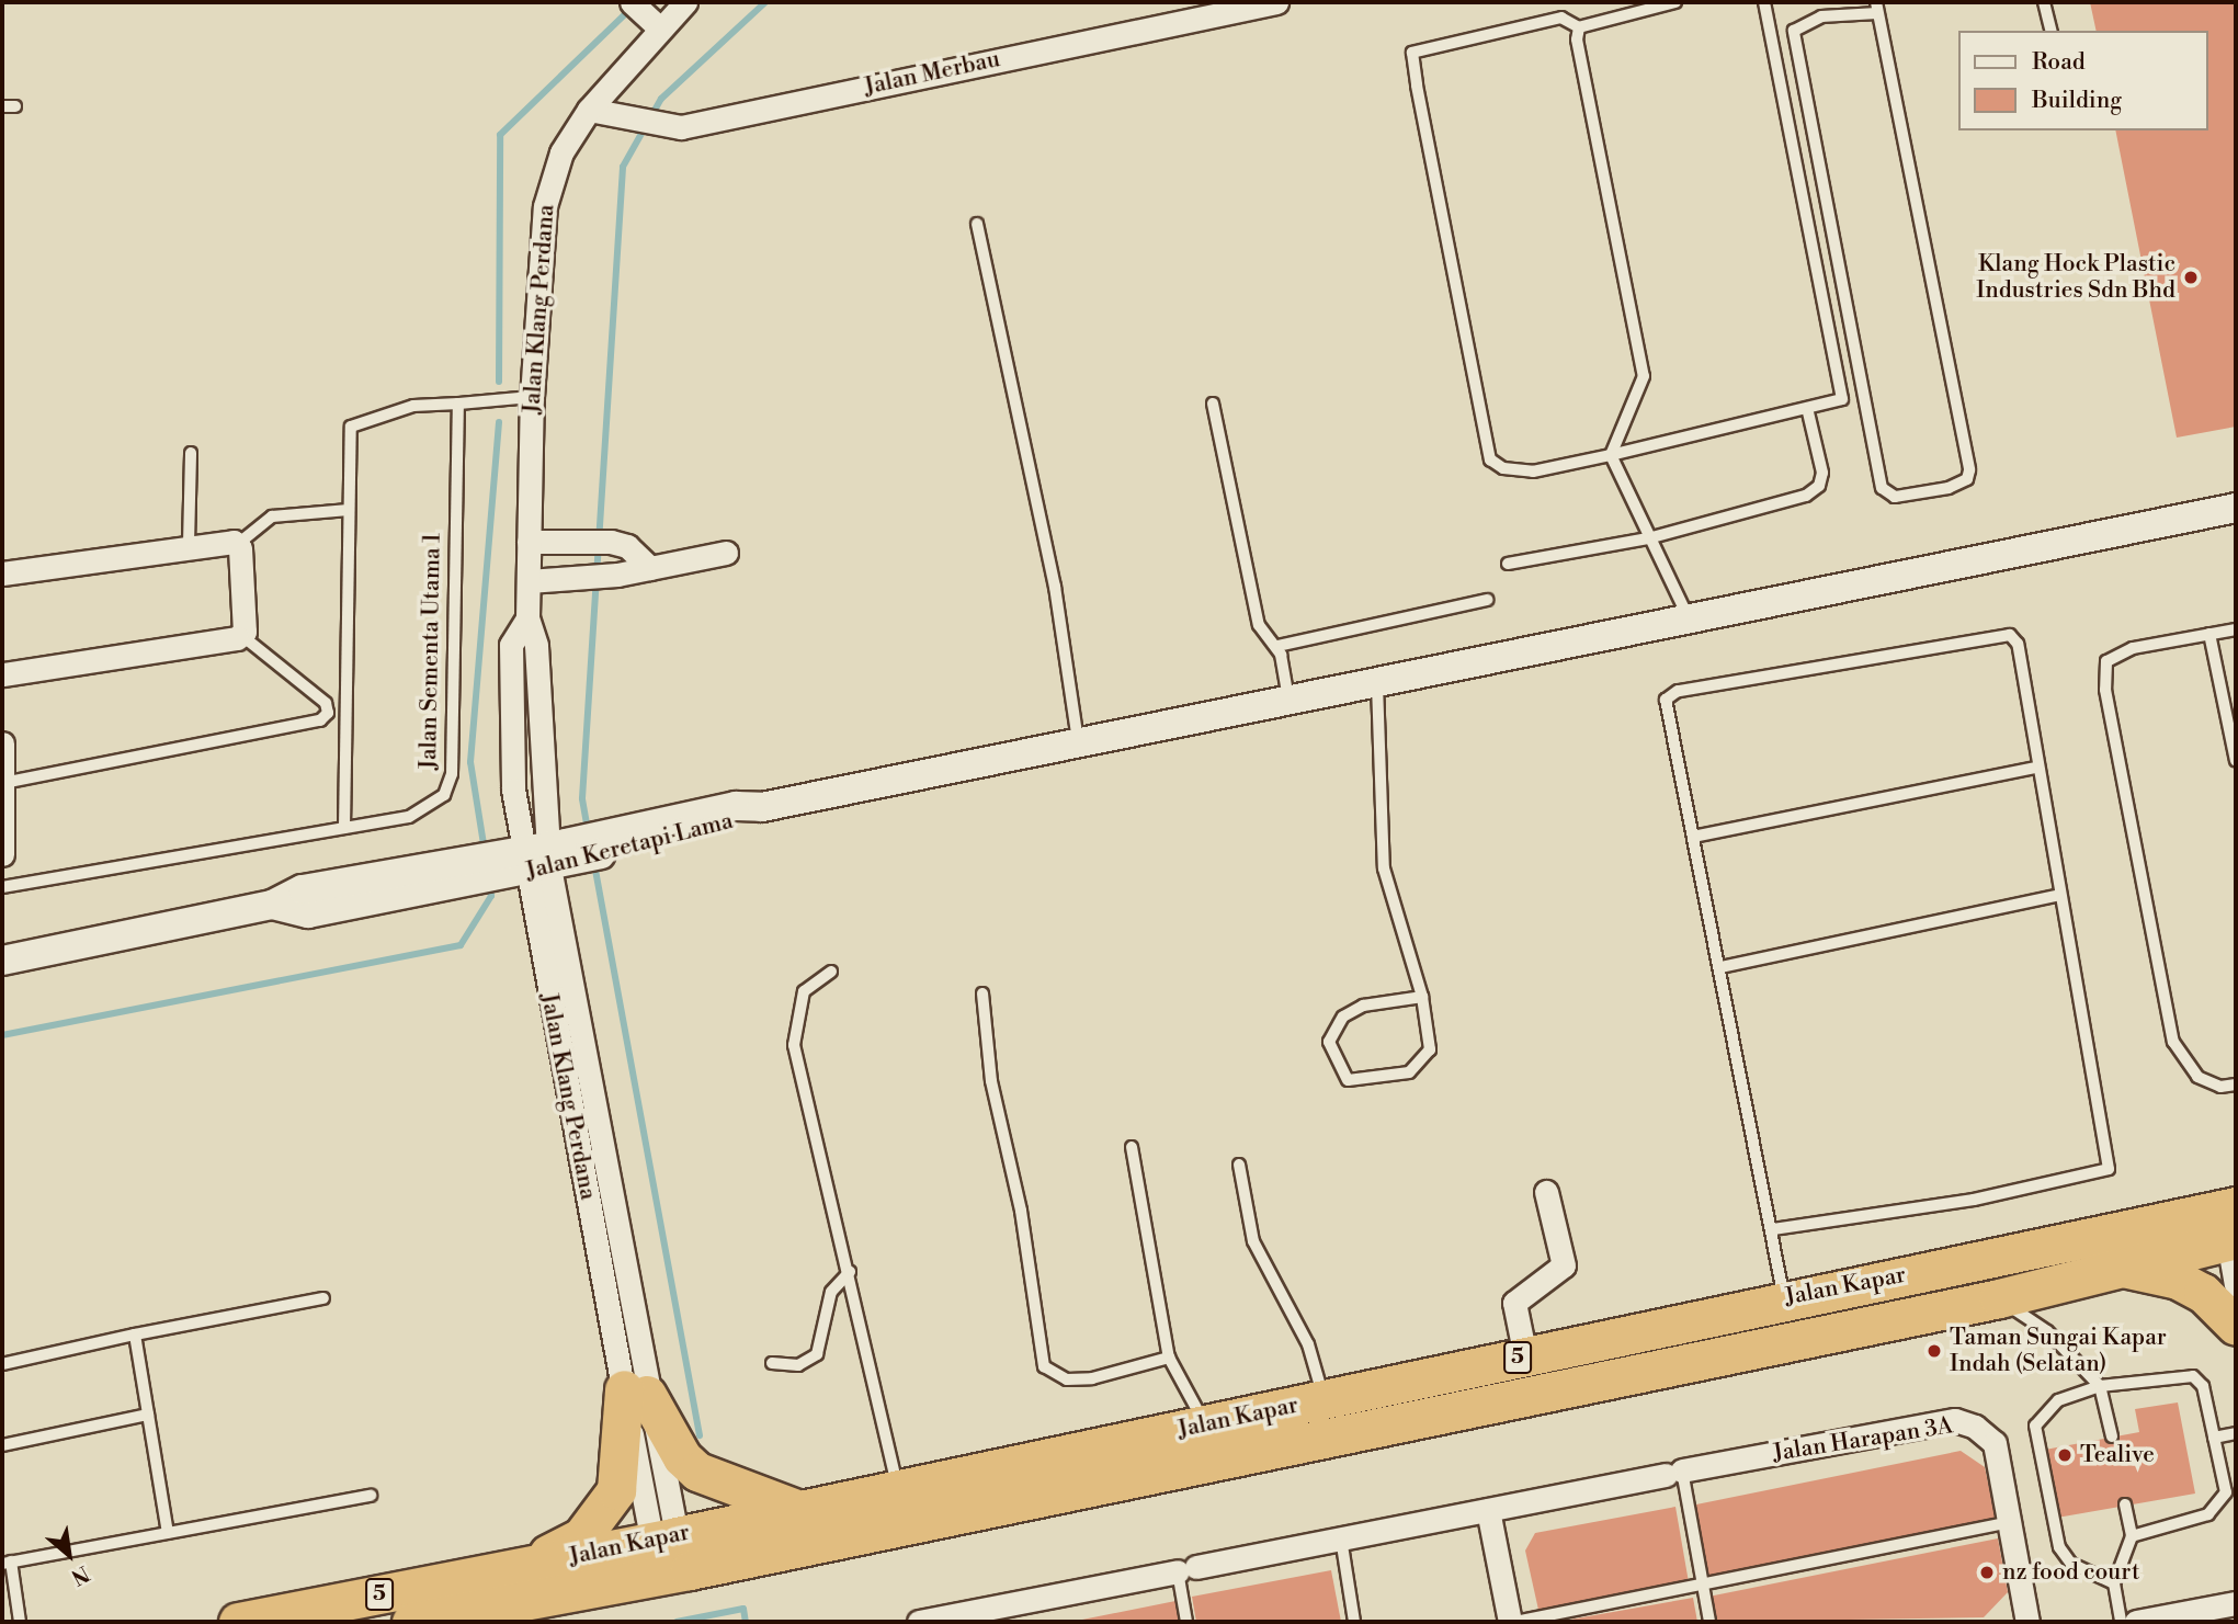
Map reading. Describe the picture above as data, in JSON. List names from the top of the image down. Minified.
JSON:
{"streets":{"highway":["Jalan Kapar","5"],"street":["Jalan Merbau","Jalan Klang Perdana","Jalan Keretapi Lama","Jalan Harapan 3A"],"lane":["Jalan Sementa Utama 1"]},"crossings":[["Jalan Merbau","Jalan Klang Perdana"],["Jalan Klang Perdana","Jalan Keretapi Lama"],["Jalan Klang Perdana","Jalan Kapar"]],"places":["Klang Hock Plastic Industries Sdn Bhd","Taman Sungai Kapar Indah (Selatan)","Tealive","nz food court"],"legend":["Road","Building"],"north":"bottom right"}
